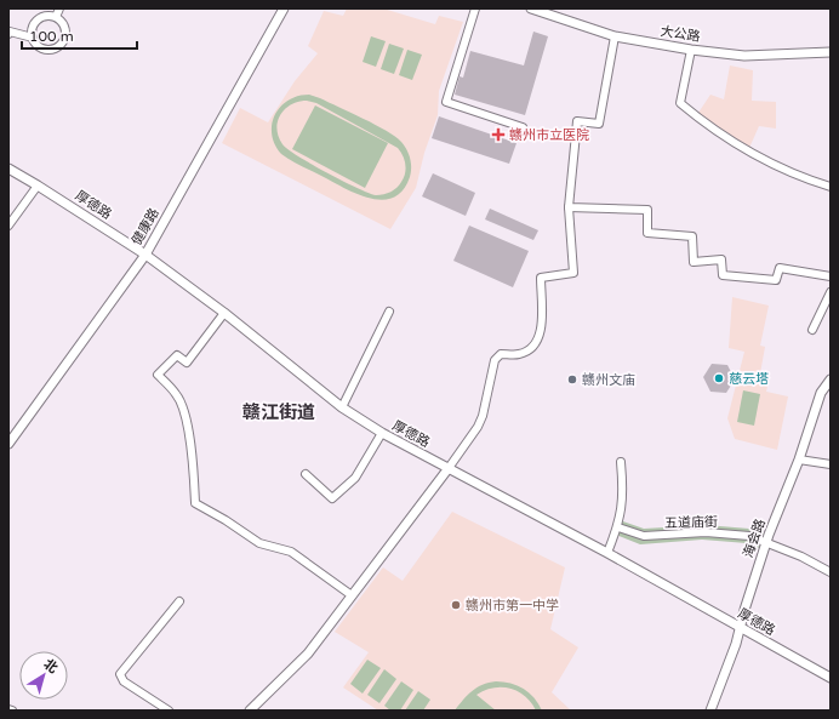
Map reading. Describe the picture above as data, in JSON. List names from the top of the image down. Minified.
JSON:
{"streets":{"street":["大公路","厚德路","健康路","五道庙街","海会路"]},"crossings":[["厚德路","健康路"],["厚德路","海会路"],["五道庙街","海会路"]],"districts":["赣江街道"],"places":{"health":["赣州市立医院"],"other":["慈云塔","赣州文庙","赣州市第一中学"]},"scale_bar":"100 m","north":"top right"}
